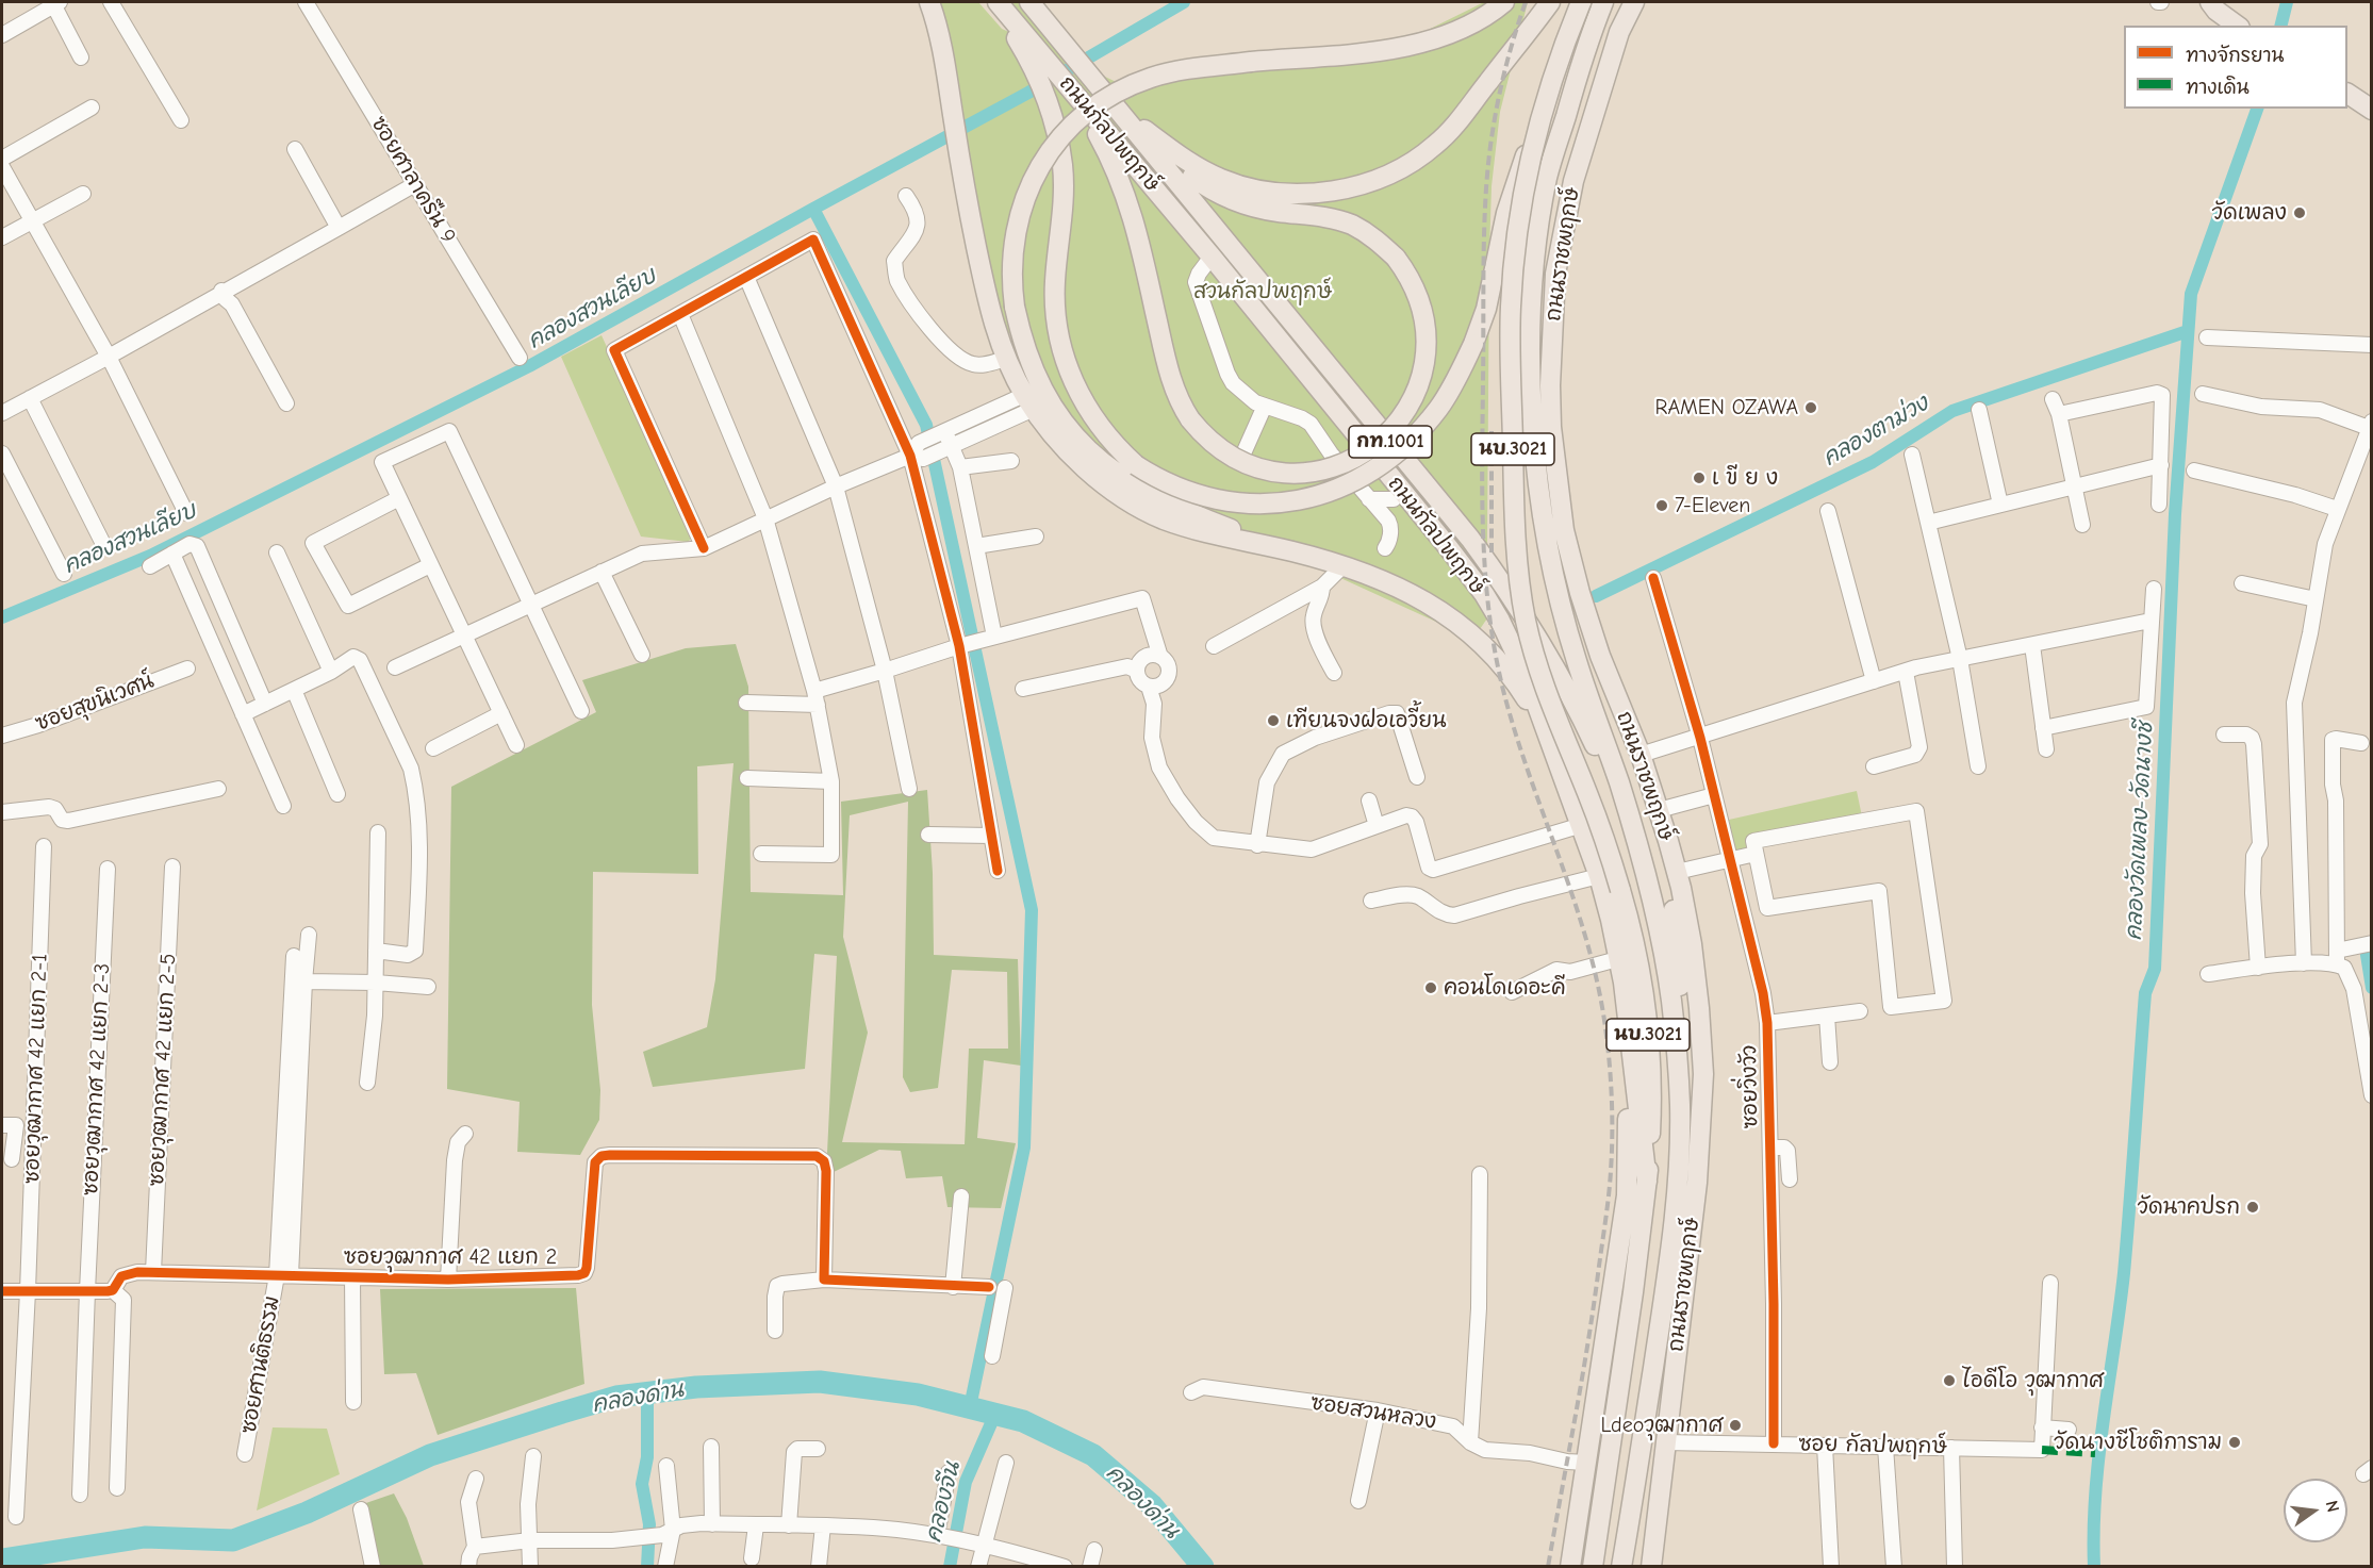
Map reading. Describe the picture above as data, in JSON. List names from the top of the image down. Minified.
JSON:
{"streets":{"main road":["ถนนกัลปพฤกษ์","ถนนราชพฤกษ์","กท.1001","นบ.3021"],"street":["ซอยศาลาครืน 9","ซอยสุขนิเวศน์","ซอยวุฒากาศ 42 แยก 2-1","ซอยวุฒากาศ 42 แยก 2-5","ซอยวุฒากาศ 42 แยก 2-3","ซอยวิ่งวัว","ซอยวุฒากาศ 42 แยก 2","ซอยศานติธรรม","ซอยสวนหลวง","ซอย กัลปพฤกษ์"]},"crossings":[["ถนนกัลปพฤกษ์","ถนนราชพฤกษ์"],["ถนนกัลปพฤกษ์","นบ.3021"],["ถนนราชพฤกษ์","ซอย กัลปพฤกษ์"],["นบ.3021","ซอยสวนหลวง"],["ซอยวุฒากาศ 42 แยก 2-5","ซอยวุฒากาศ 42 แยก 2"],["ซอยวิ่งวัว","ซอย กัลปพฤกษ์"],["ซอยวุฒากาศ 42 แยก 2","ซอยศานติธรรม"]],"water":["คลองสวนเลียบ","คลองตาม่วง","คลองวัดเพลง-วัดนางชี","คลองด่าน","คลองจีน"],"parks":["สวนกัลปพฤกษ์"],"places":["วัดเพลง","RAMEN OZAWA","เ ขี ย ง","7-Eleven","เทียนจงฝอเอวี้ยน","คอนโดเดอะคี","วัดนาคปรก","ไอดีโอ วุฒากาศ","Ldeoวุฒากาศ","วัดนางชีโชติการาม"],"legend":["ทางจักรยาน","ทางเดิน"],"north":"right"}
